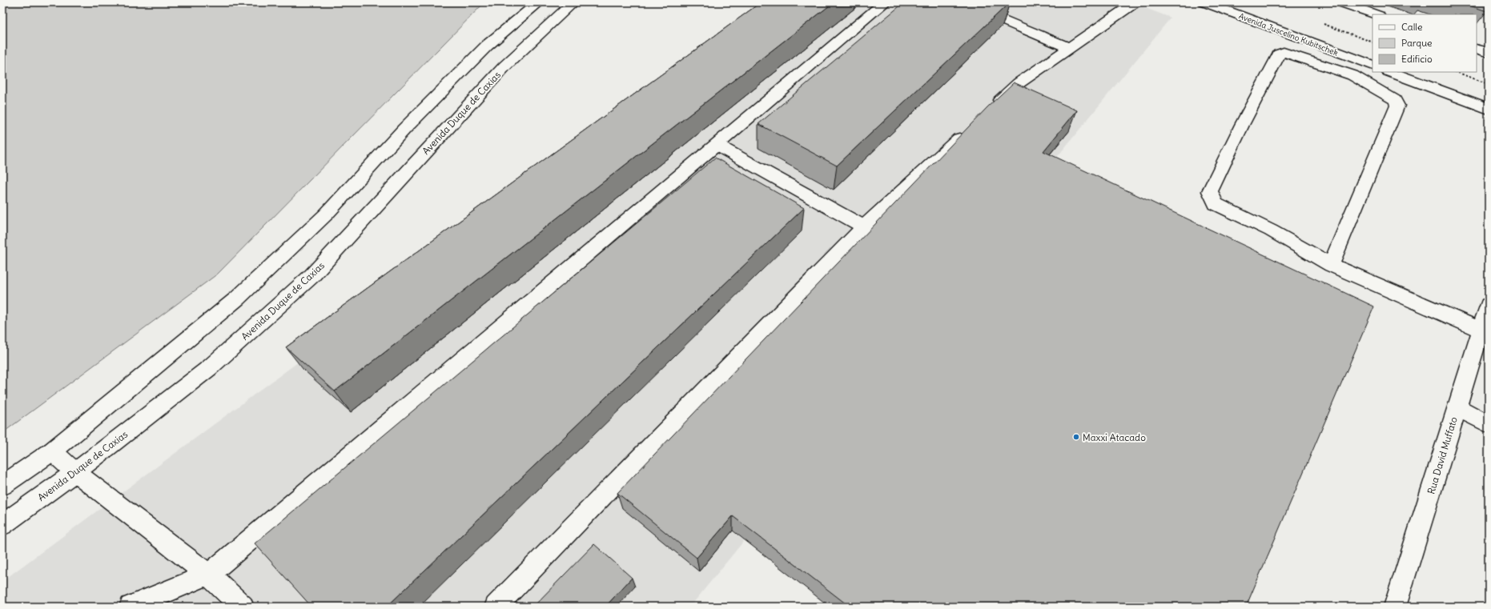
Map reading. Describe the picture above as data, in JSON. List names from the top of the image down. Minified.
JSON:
{"streets":{"main road":["Avenida Juscelino Kubitschek","Avenida Duque de Caxias","Rua David Muffato"]},"places":["Maxxi Atacado"],"legend":["Calle","Parque","Edificio"]}
